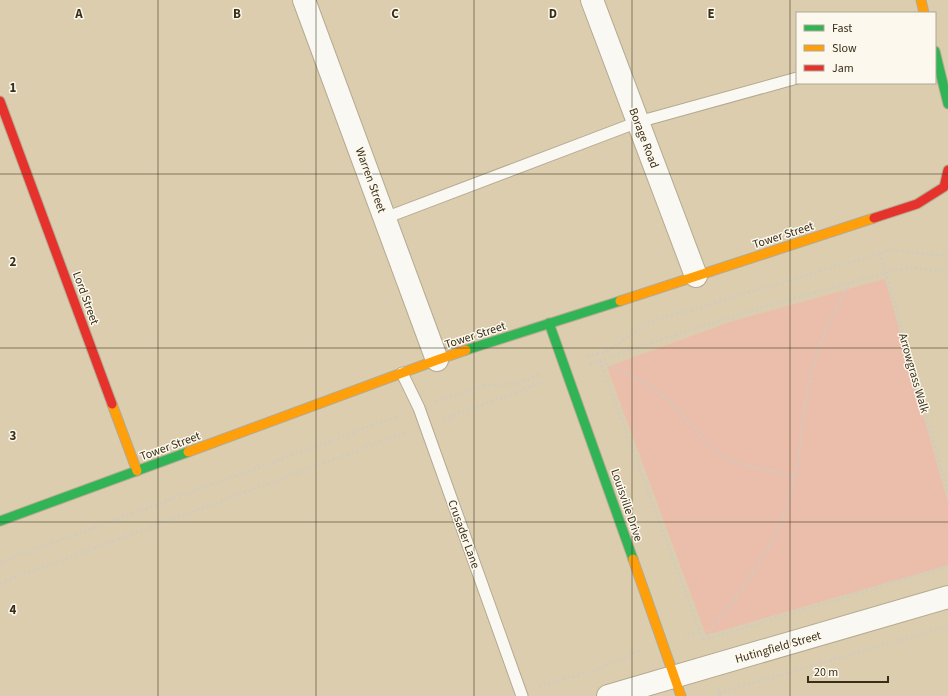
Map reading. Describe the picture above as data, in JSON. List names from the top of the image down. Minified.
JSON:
{"streets":{"street":["Borage Road","Warren Street","Tower Street","Lord Street","Louisville Drive","Hutingfield Street"],"lane":["Crusader Lane"],"path":["Arrowgrass Walk"]},"crossings":[["Borage Road","Tower Street"],["Warren Street","Tower Street"],["Tower Street","Lord Street"],["Tower Street","Louisville Drive"],["Tower Street","Crusader Lane"],["Louisville Drive","Hutingfield Street"]],"legend":["Fast","Slow","Jam"],"scale_bar":"20 m","grid":{"columns":["A","B","C","D","E"],"rows":["1","2","3","4"]}}
